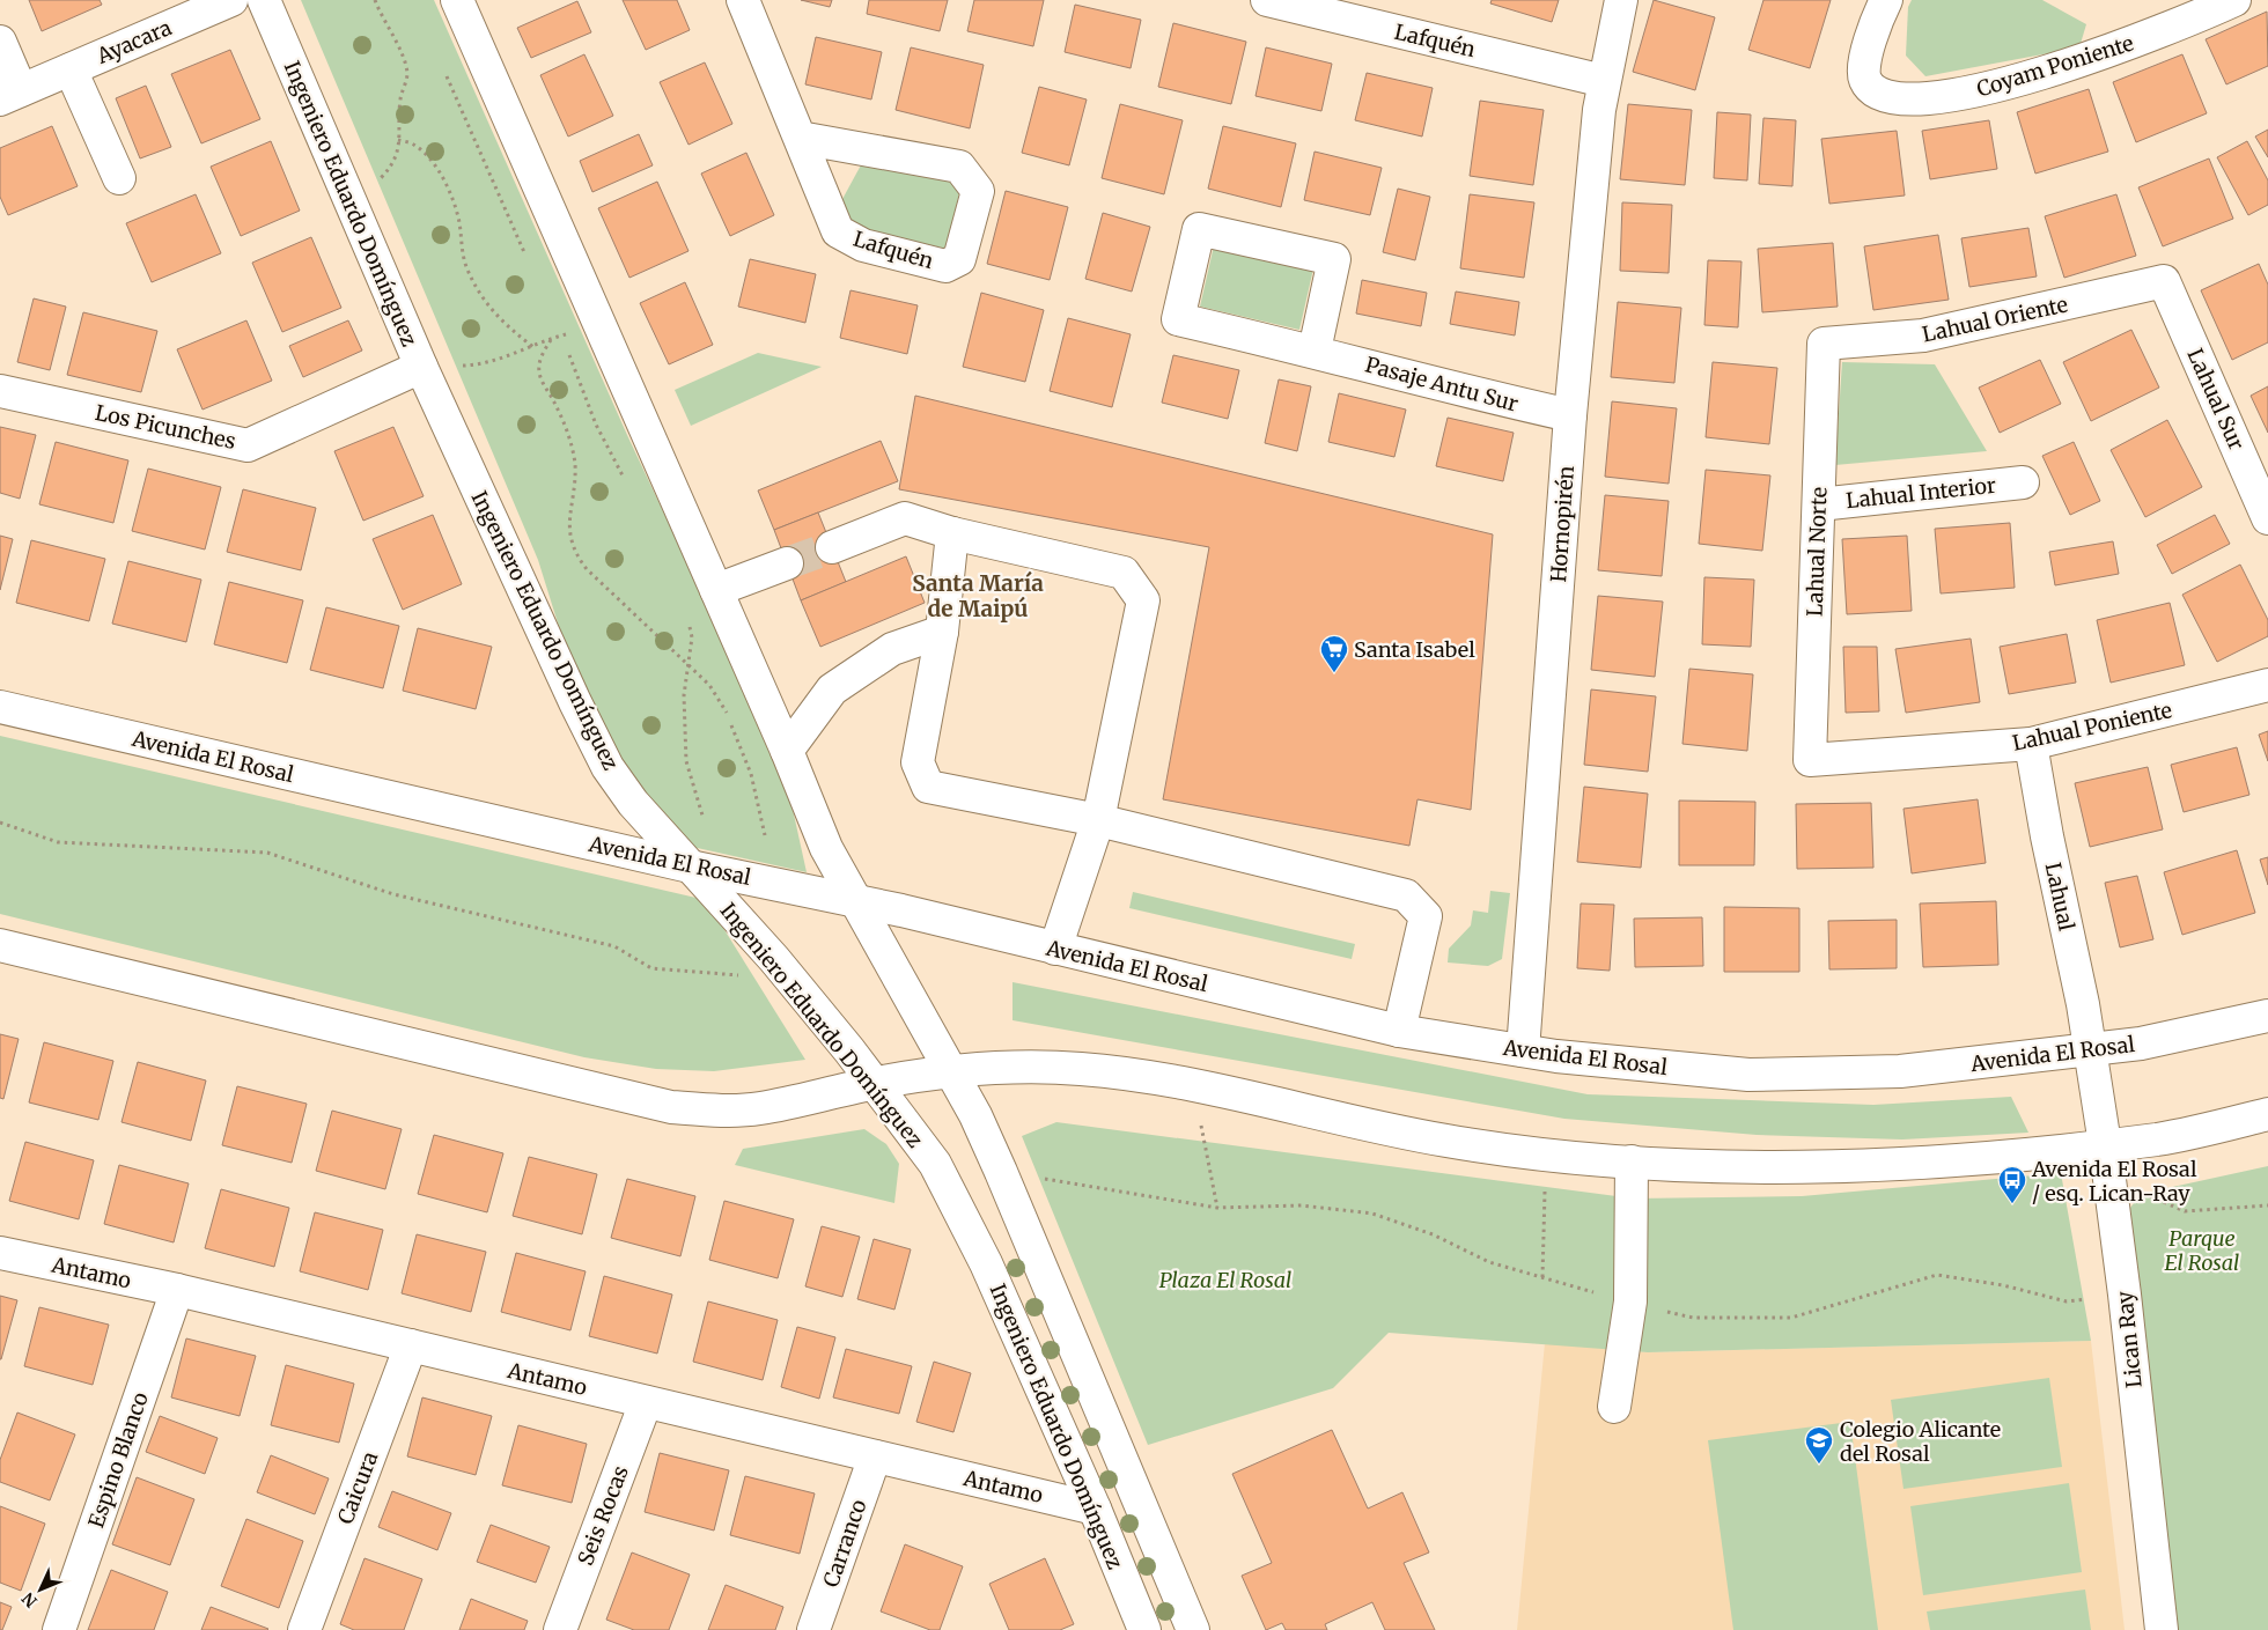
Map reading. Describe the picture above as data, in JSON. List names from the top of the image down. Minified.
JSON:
{"streets":{"street":["Lafquén","Ayacara","Coyam Poniente","Ingeniero Eduardo Domínguez","Lahual Oriente","Pasaje Antu Sur","Lahual Sur","Los Picunches","Lahual Interior","Hornopirén","Lahual Norte","Lahual Poniente","Avenida El Rosal","Lahual","Antamo","Lican Ray","Espino Blanco","Caicura","Seis Rocas","Carranco"]},"crossings":[["Lafquén","Hornopirén"],["Ingeniero Eduardo Domínguez","Los Picunches"],["Ingeniero Eduardo Domínguez","Avenida El Rosal"],["Ingeniero Eduardo Domínguez","Antamo"],["Lahual Oriente","Lahual Sur"],["Lahual Oriente","Lahual Norte"],["Pasaje Antu Sur","Hornopirén"],["Lahual Interior","Lahual Norte"],["Hornopirén","Avenida El Rosal"],["Lahual Norte","Lahual Poniente"],["Lahual Poniente","Lahual"],["Avenida El Rosal","Lahual"],["Avenida El Rosal","Lican Ray"],["Lahual","Lican Ray"],["Antamo","Espino Blanco"],["Antamo","Caicura"],["Antamo","Seis Rocas"],["Antamo","Carranco"]],"districts":["Santa María de Maipú"],"parks":["Parque El Rosal","Plaza El Rosal"],"places":{"supermarket":["Santa Isabel"],"bus stop":["Avenida El Rosal / esq. Lican-Ray"],"school or university":["Colegio Alicante del Rosal"]},"north":"bottom left"}
